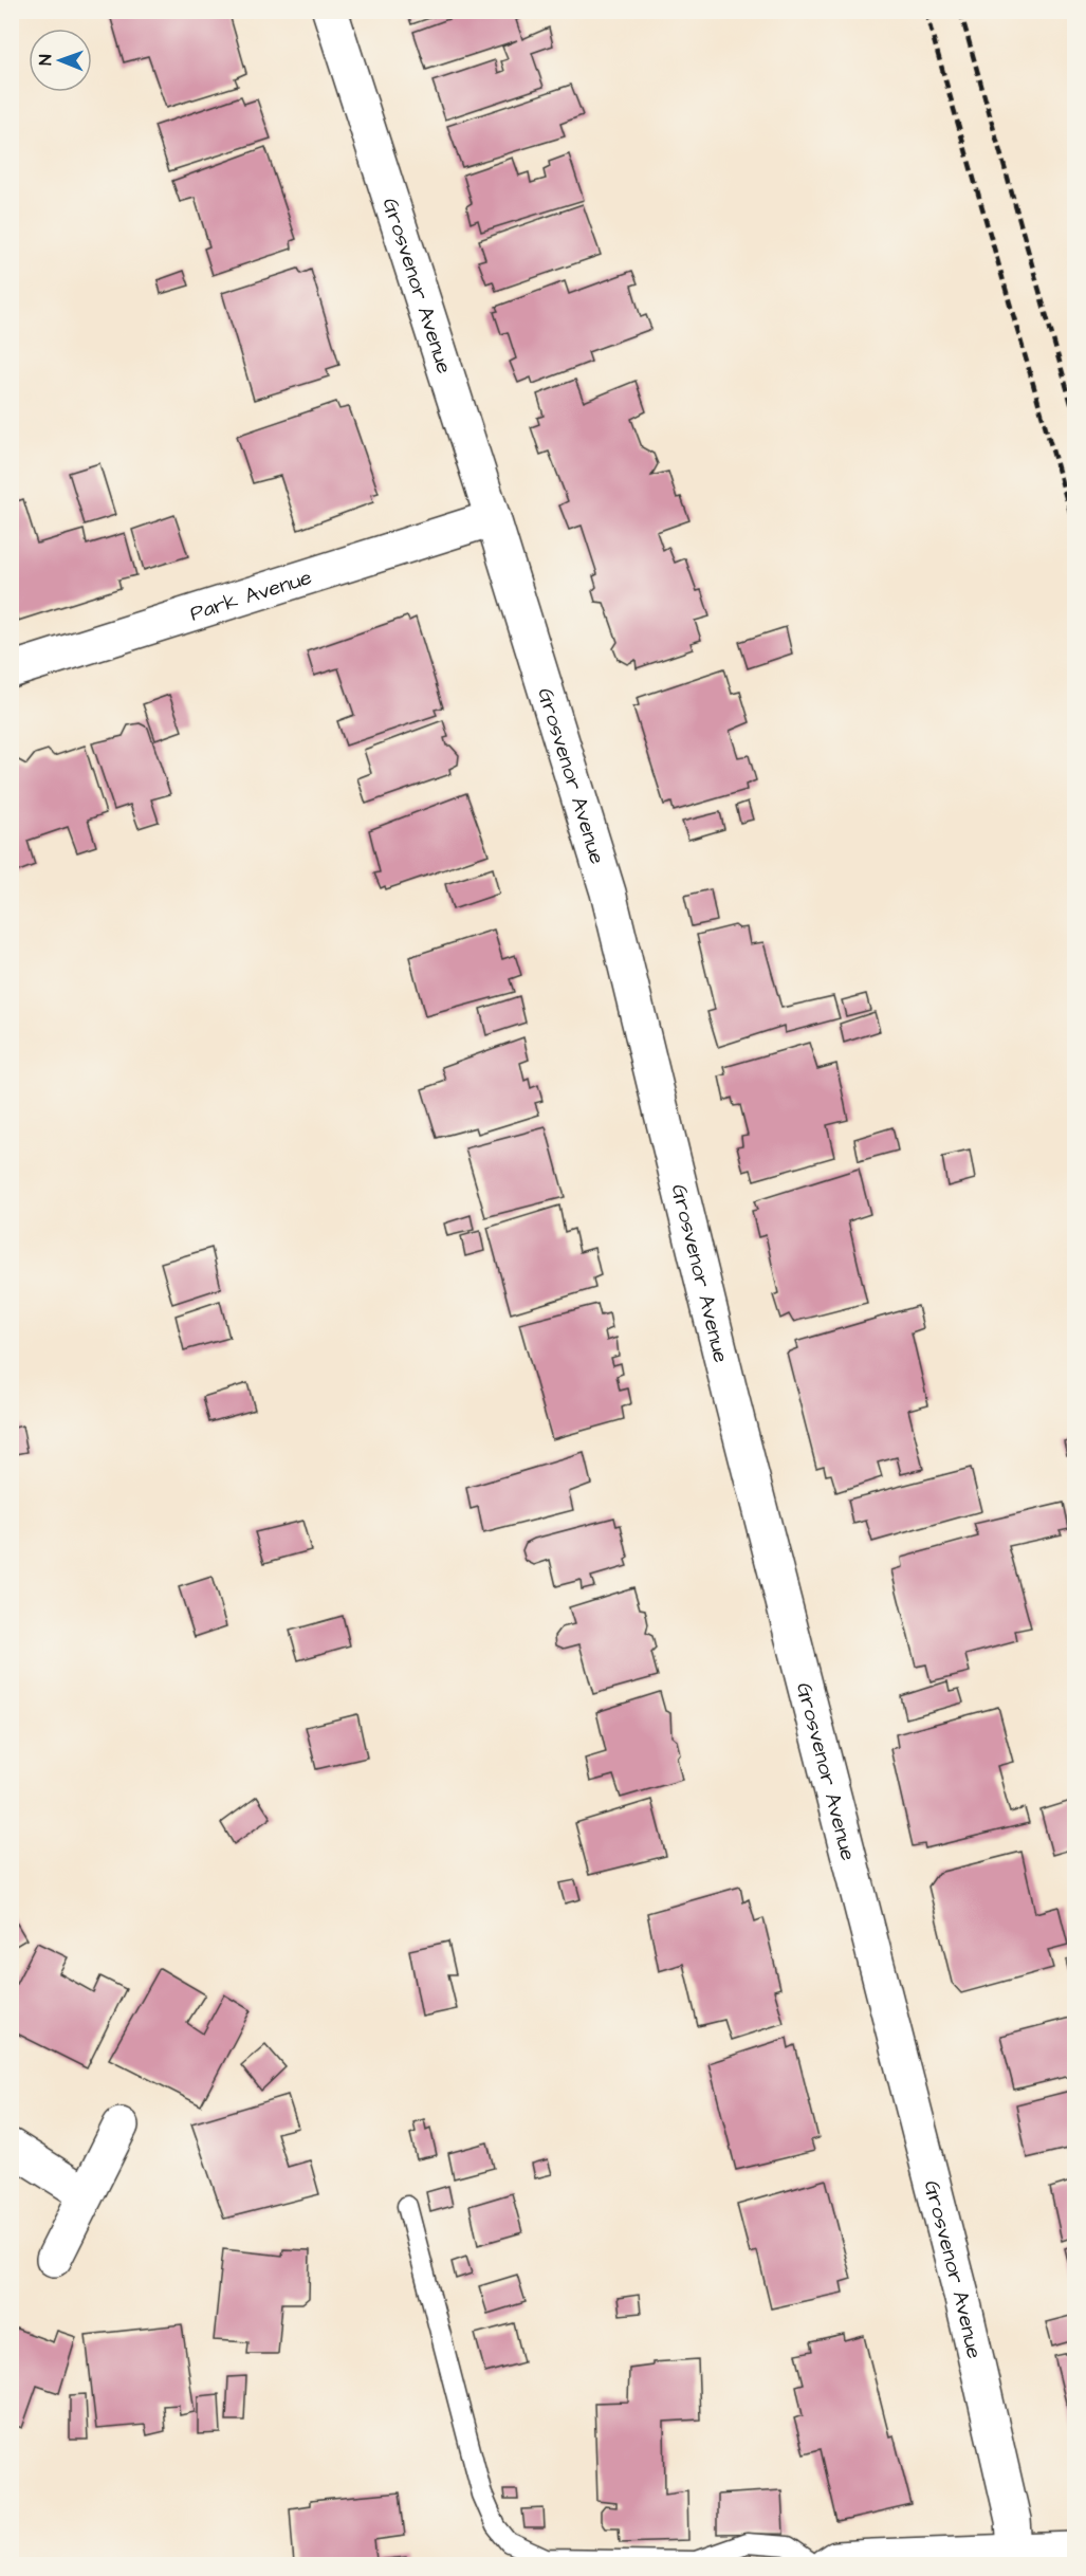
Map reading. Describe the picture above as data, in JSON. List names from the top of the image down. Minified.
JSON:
{"streets":{"street":["Grosvenor Avenue","Park Avenue"]},"crossings":[["Grosvenor Avenue","Park Avenue"]],"north":"left"}
